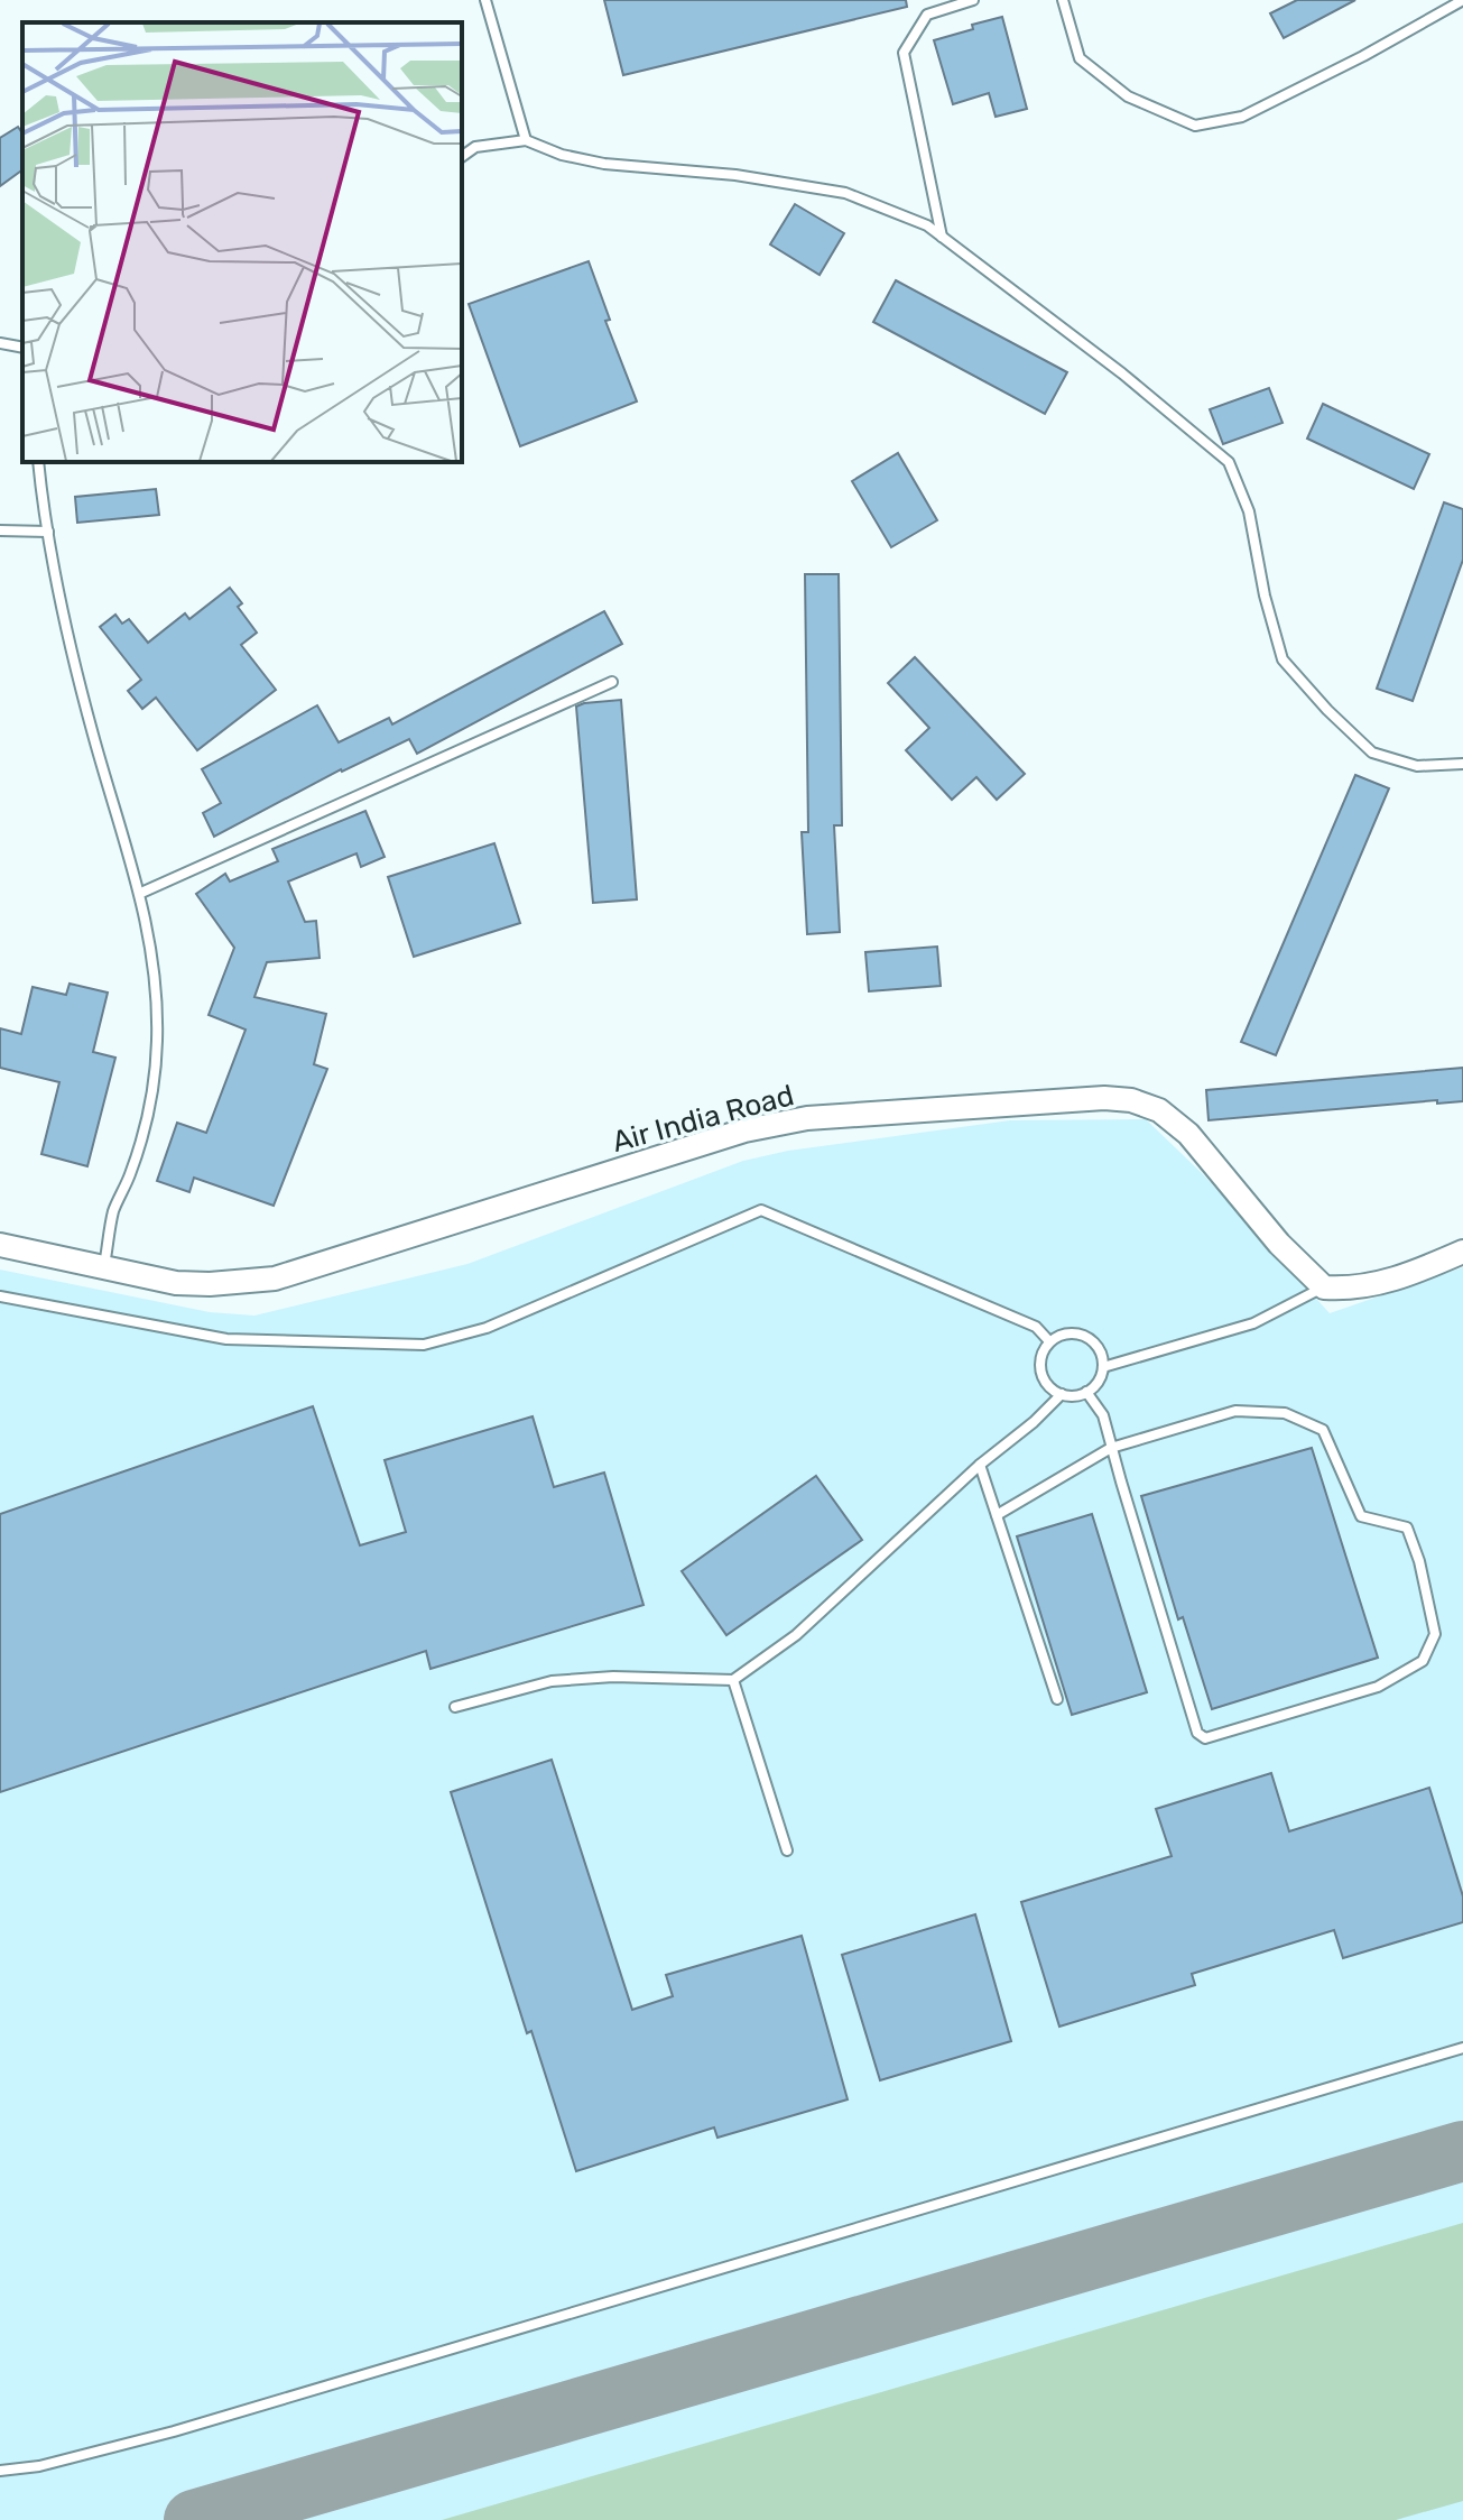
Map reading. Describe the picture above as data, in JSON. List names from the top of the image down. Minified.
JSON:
{"streets":{"street":["Air India Road"]}}
